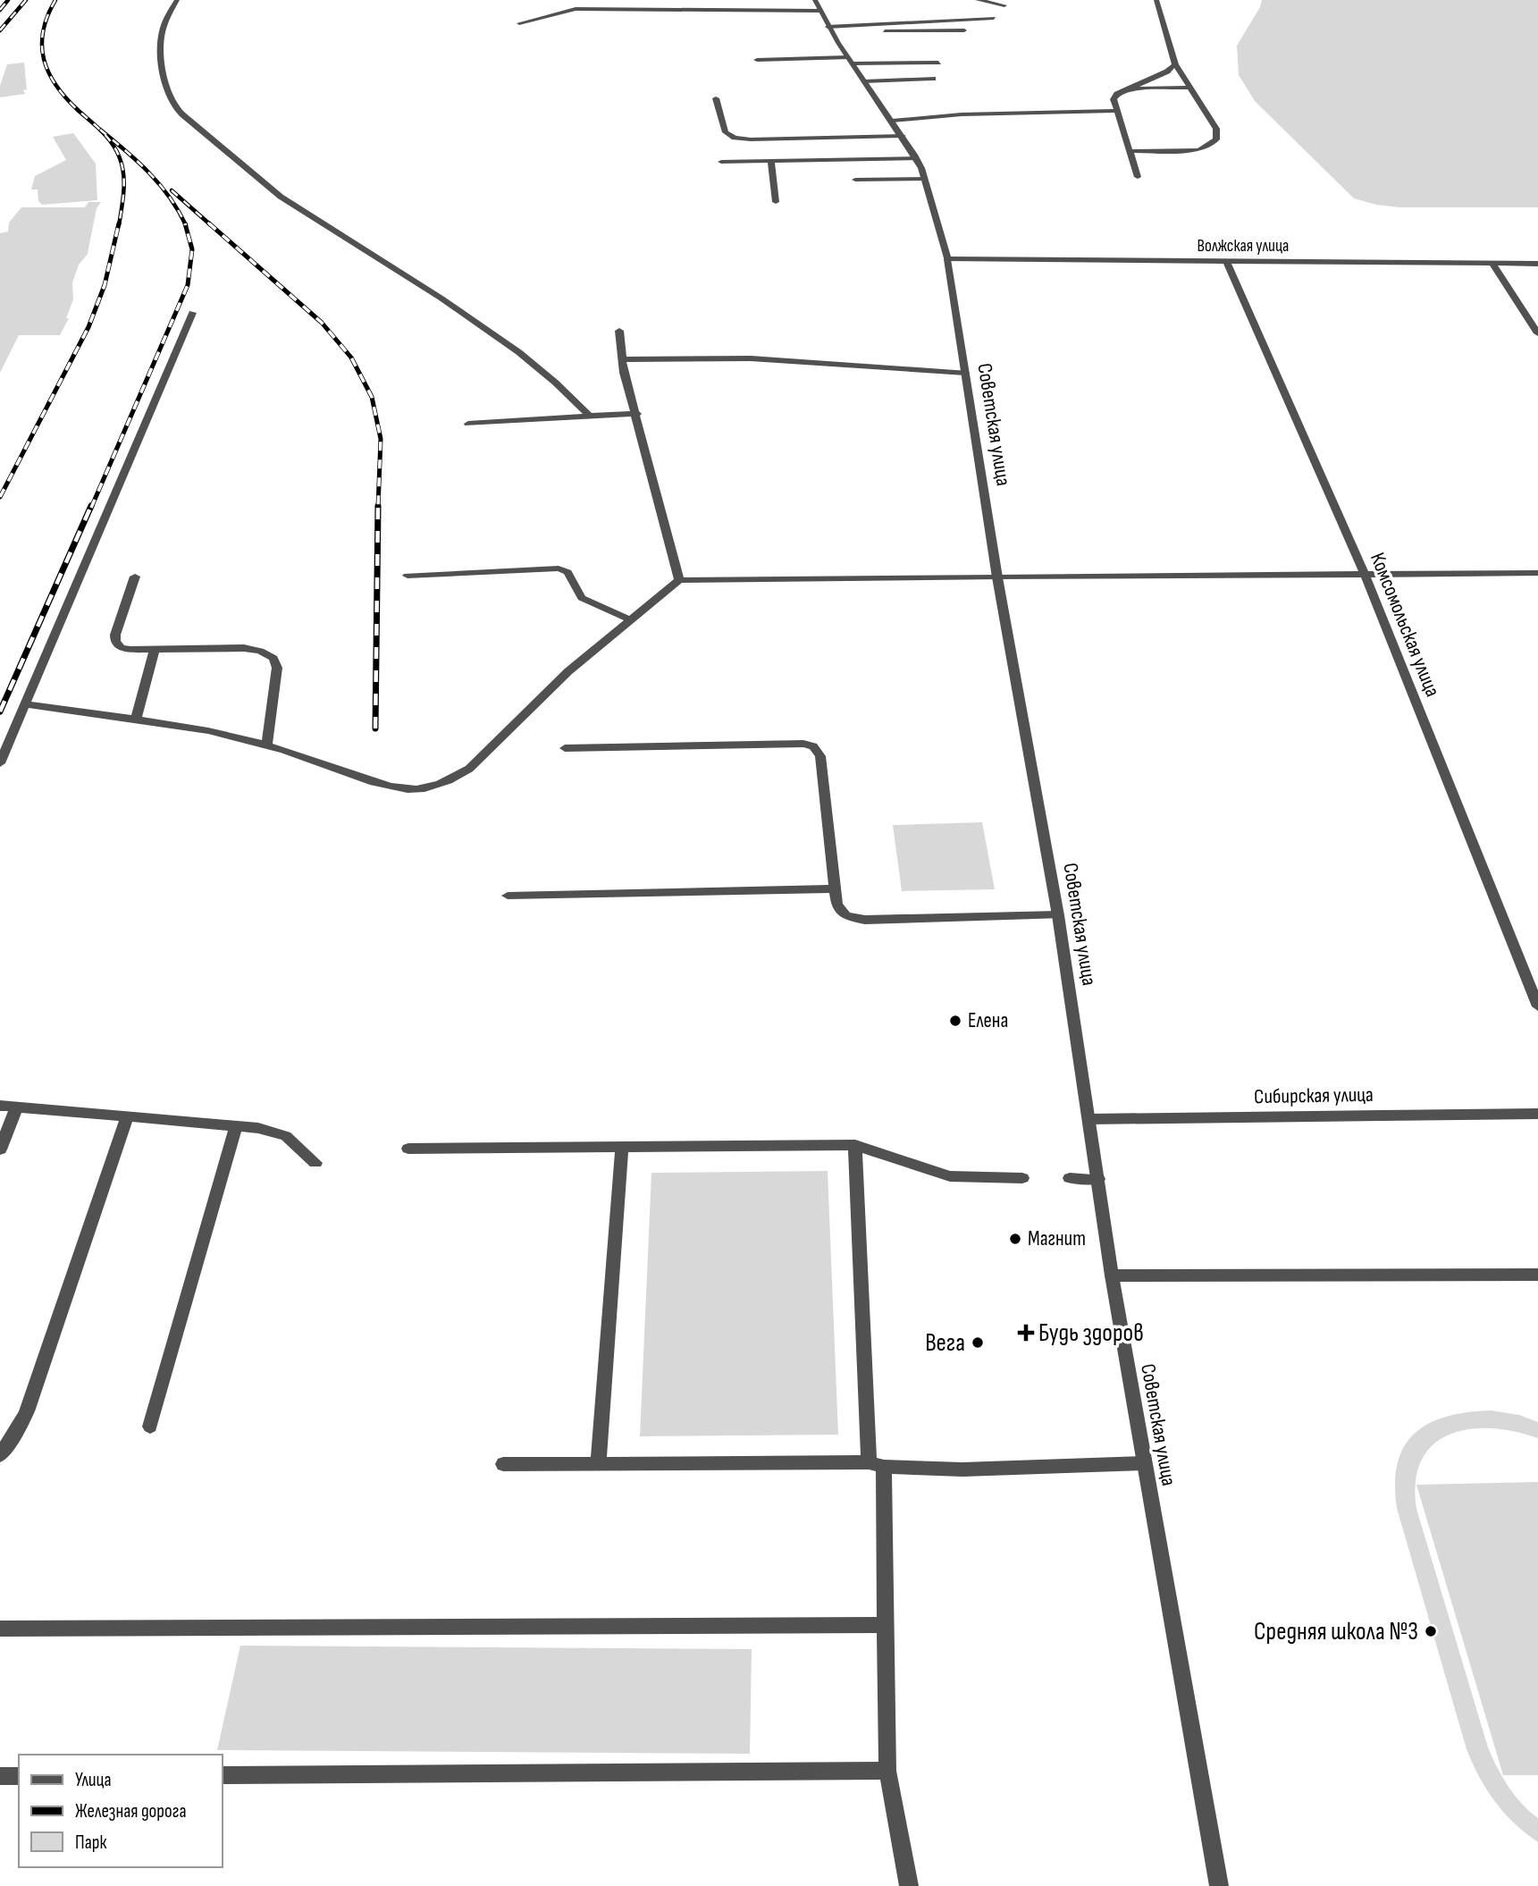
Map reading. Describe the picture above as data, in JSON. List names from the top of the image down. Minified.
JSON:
{"streets":{"street":["Волжская улица","Советская улица","Комсомольская улица","Сибирская улица"]},"crossings":[["Волжская улица","Советская улица"],["Волжская улица","Комсомольская улица"],["Советская улица","Сибирская улица"]],"places":{"other":["Елена","Магнит","Вега","Средняя школа №3"],"health":["Будь здоров"]},"legend":["Улица","Железная дорога","Парк"]}
